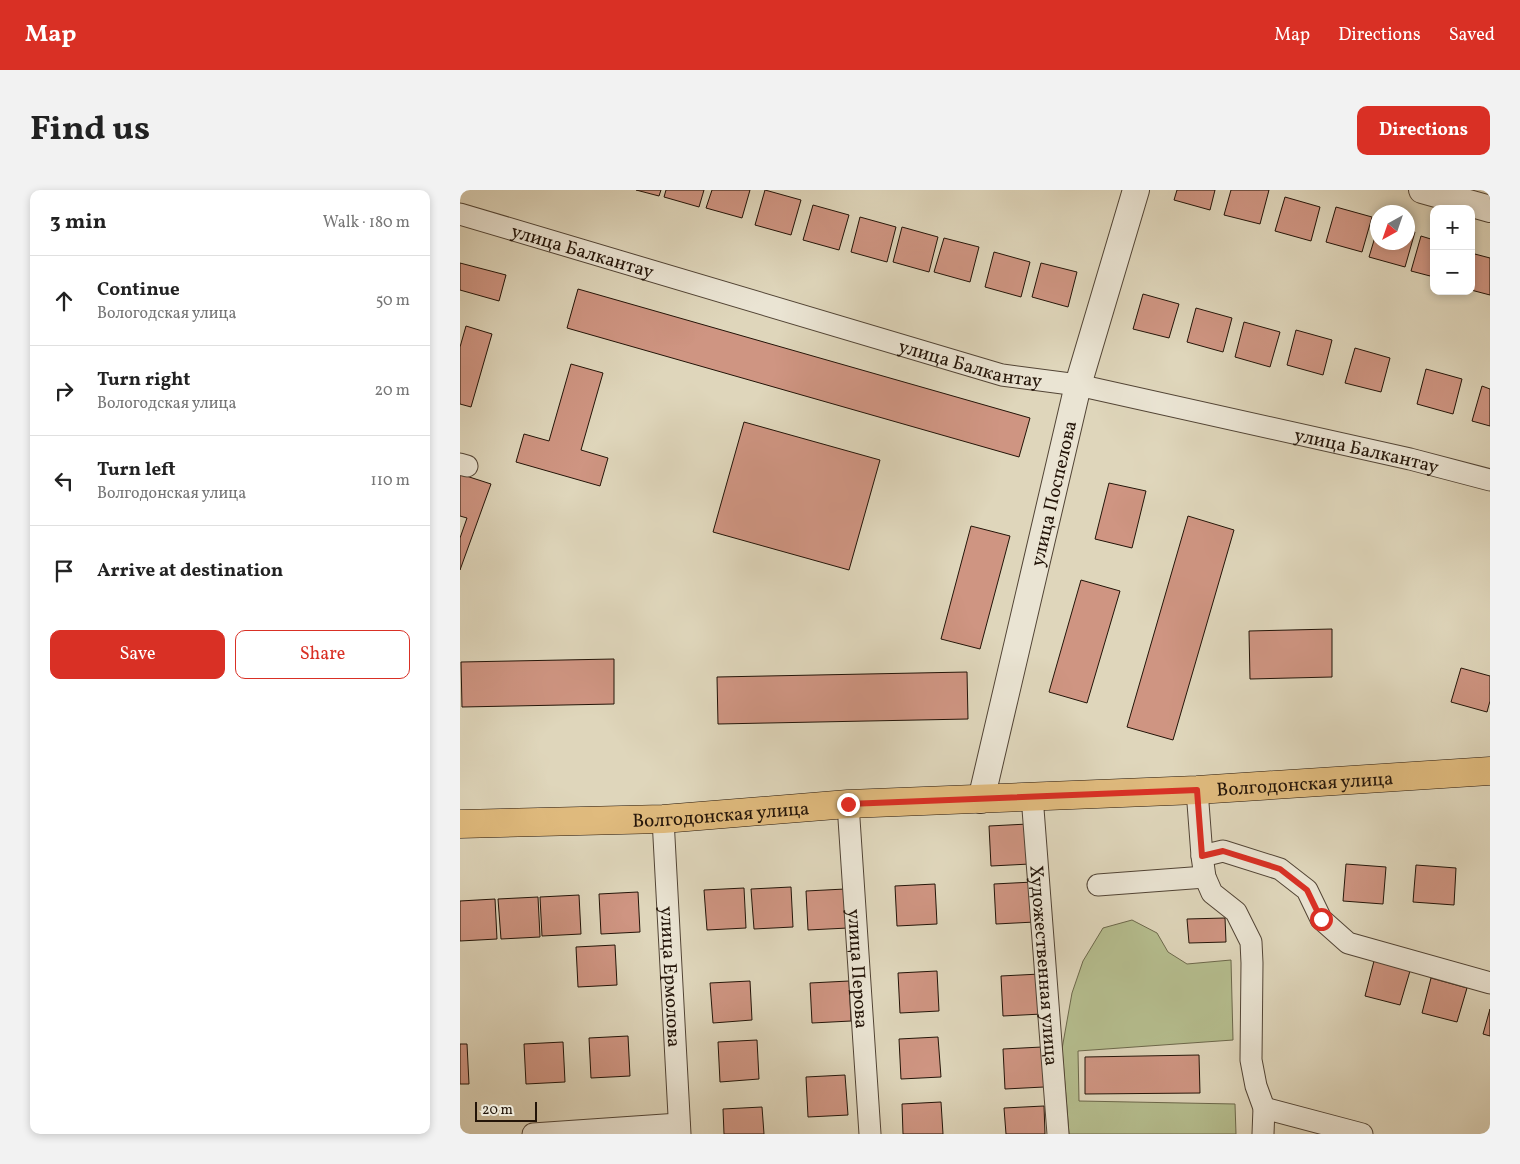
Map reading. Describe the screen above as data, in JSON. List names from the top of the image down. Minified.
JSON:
{"streets":{"main road":["Волгодонская улица"],"street":["улица Балкантау","улица Поспелова","Художественная улица","улица Перова","улица Ермолова"]},"crossings":[["улица Балкантау","улица Поспелова"],["улица Поспелова","Волгодонская улица"],["Волгодонская улица","Художественная улица"],["Волгодонская улица","улица Перова"],["Волгодонская улица","улица Ермолова"]],"scale_bar":"20 m","north":"bottom left","page":{"header":"Map","nav":["Map","Directions","Saved"],"title":"Find us","buttons":["Directions",["Save","Share"]],"heading":["3 min","Walk · 180 m"],"map_buttons":["+","−"],"list":[["Continue","Вологодская улица","50 m"],["Turn right","Вологодская улица","20 m"],["Turn left","Волгодонская улица","110 m"],"Arrive at destination"],"scale":"20 m"}}
